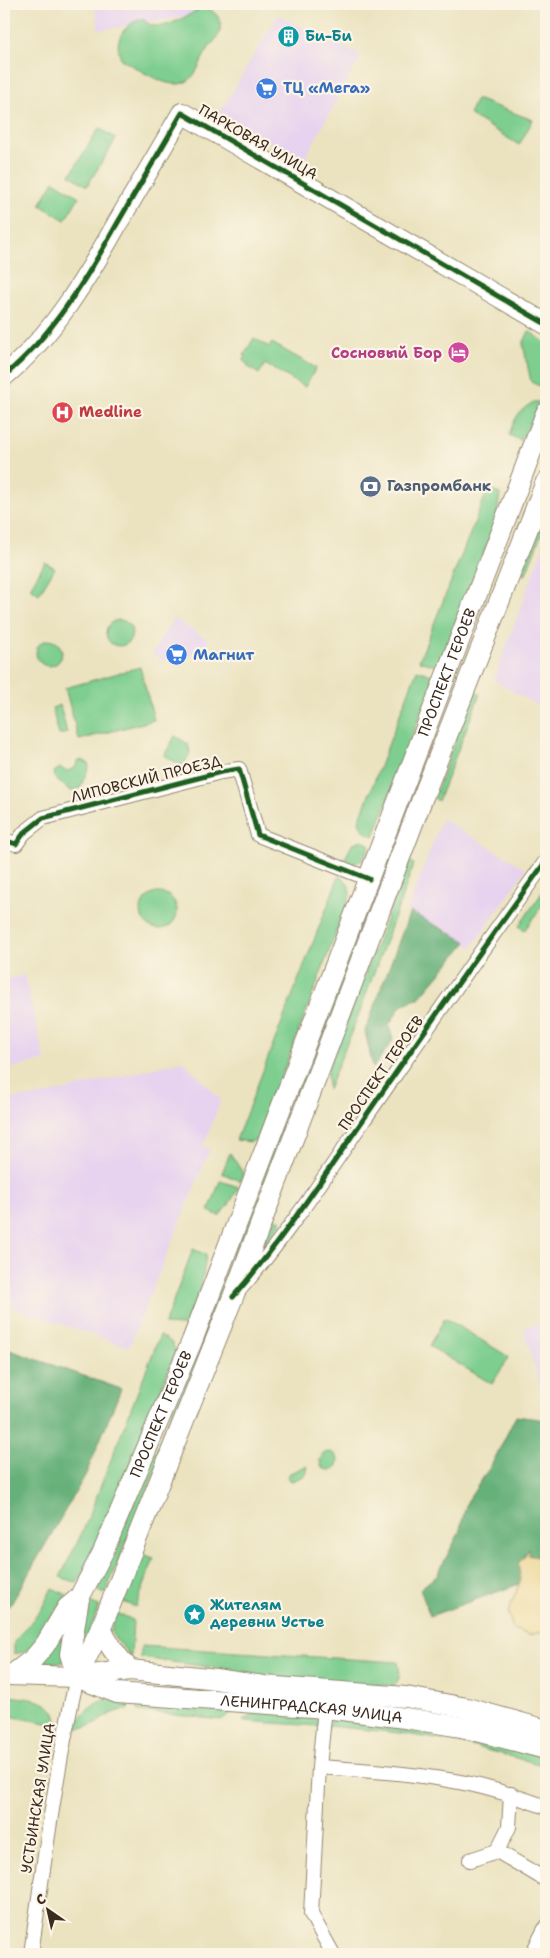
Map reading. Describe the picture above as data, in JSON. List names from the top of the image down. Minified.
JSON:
{"streets":{"main road":["ПАРКОВАЯ УЛИЦА","ПРОСПЕКТ ГЕРОЕВ","ЛЕНИНГРАДСКАЯ УЛИЦА"],"street":["ЛИПОВСКИЙ ПРОЕЗД","УСТЬИНСКАЯ УЛИЦА"]},"crossings":[["ПРОСПЕКТ ГЕРОЕВ","ЛИПОВСКИЙ ПРОЕЗД"],["ПРОСПЕКТ ГЕРОЕВ","ЛЕНИНГРАДСКАЯ УЛИЦА"],["ПРОСПЕКТ ГЕРОЕВ","УСТЬИНСКАЯ УЛИЦА"],["ЛЕНИНГРАДСКАЯ УЛИЦА","УСТЬИНСКАЯ УЛИЦА"]],"places":{"building":["Би-Би"],"supermarket":["ТЦ «Мега»","Магнит"],"hotel":["Сосновый Бор"],"hospital":["Medline"],"bank":["Газпромбанк"],"place":["Жителям деревни Устье"]},"north":"top left"}
